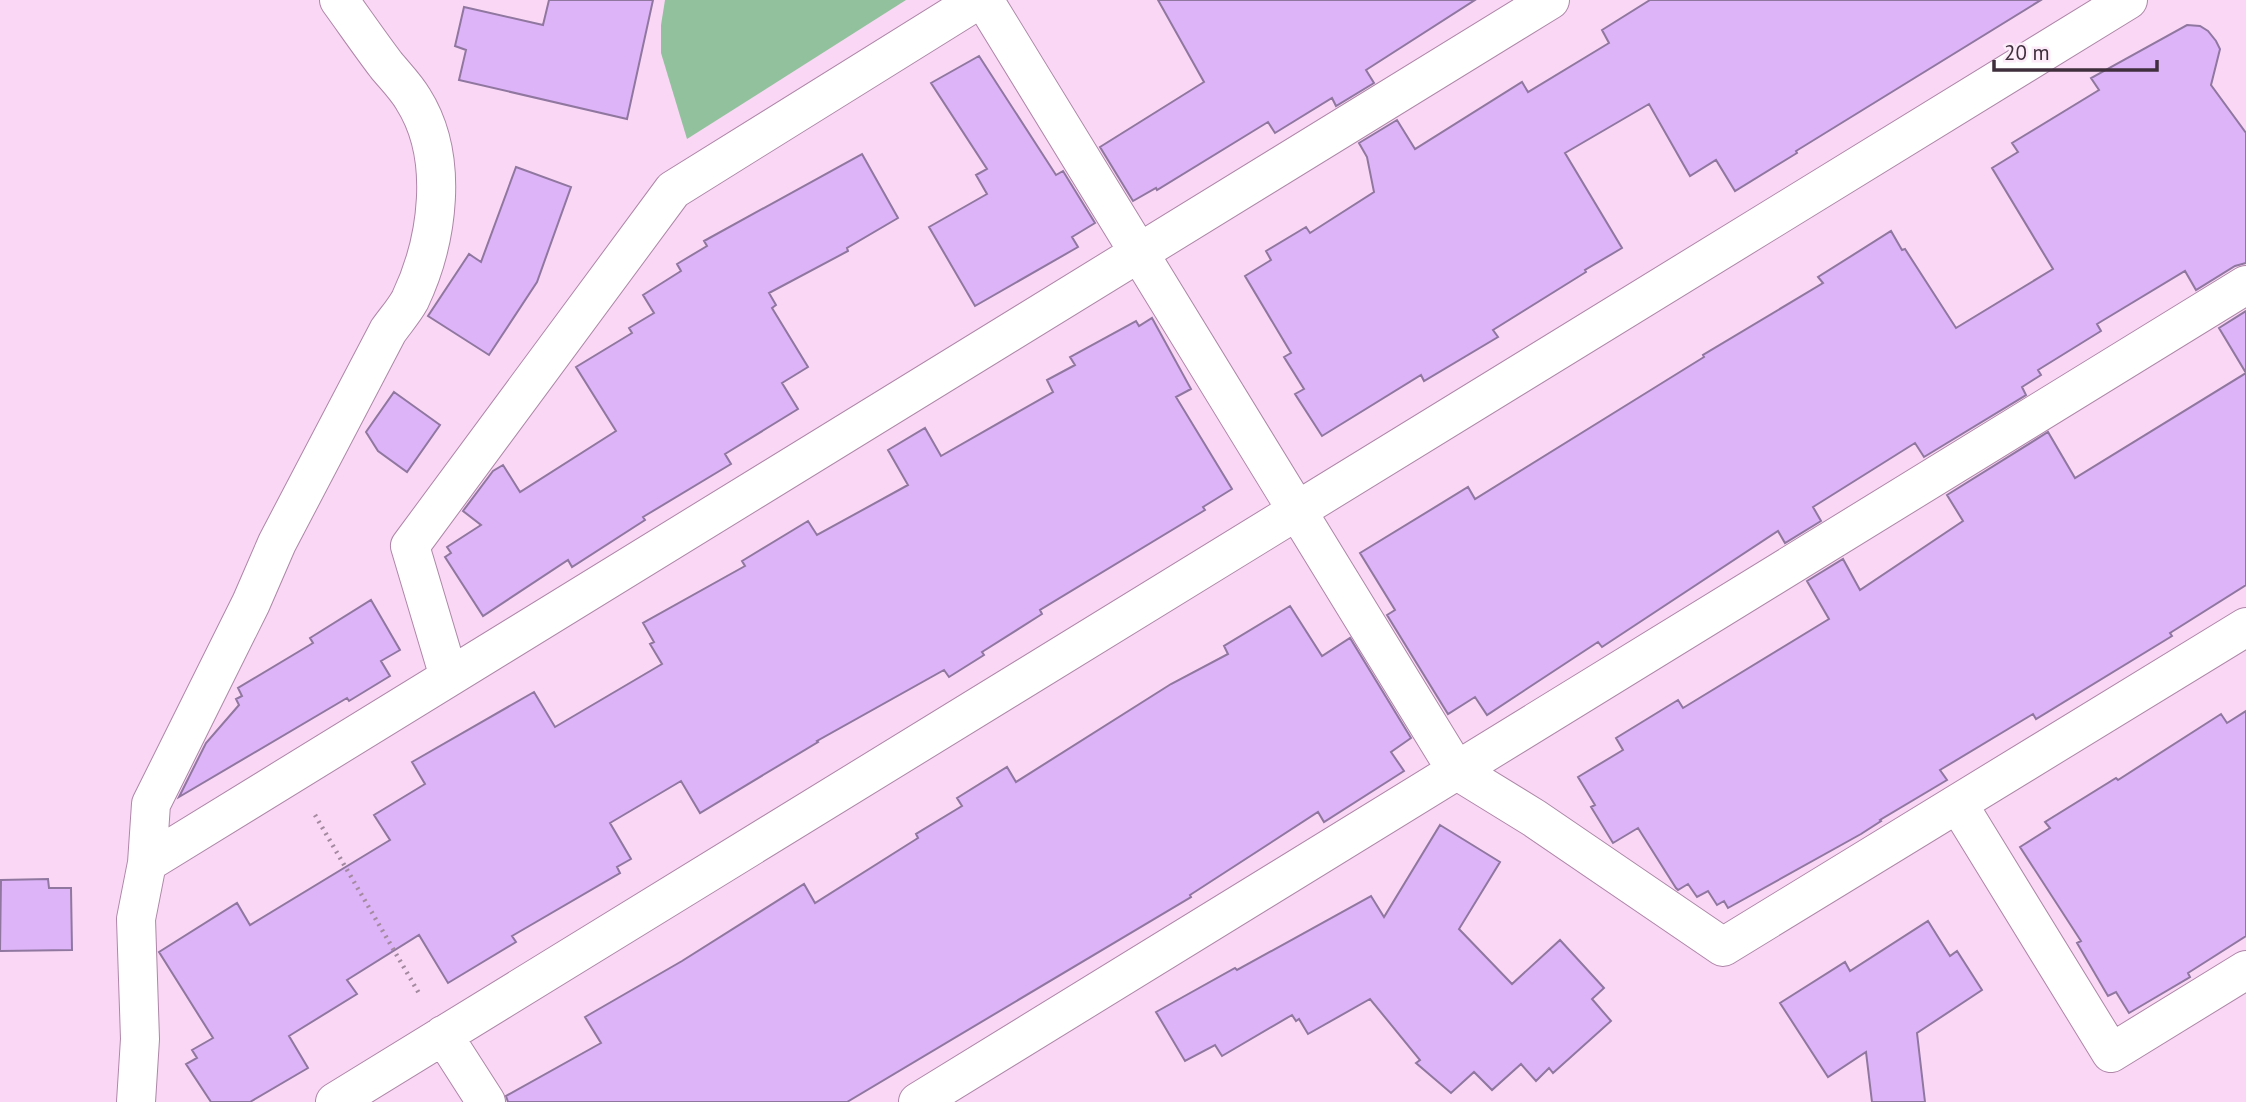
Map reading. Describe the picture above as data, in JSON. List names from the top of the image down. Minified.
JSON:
{"scale_bar":"20 m"}
